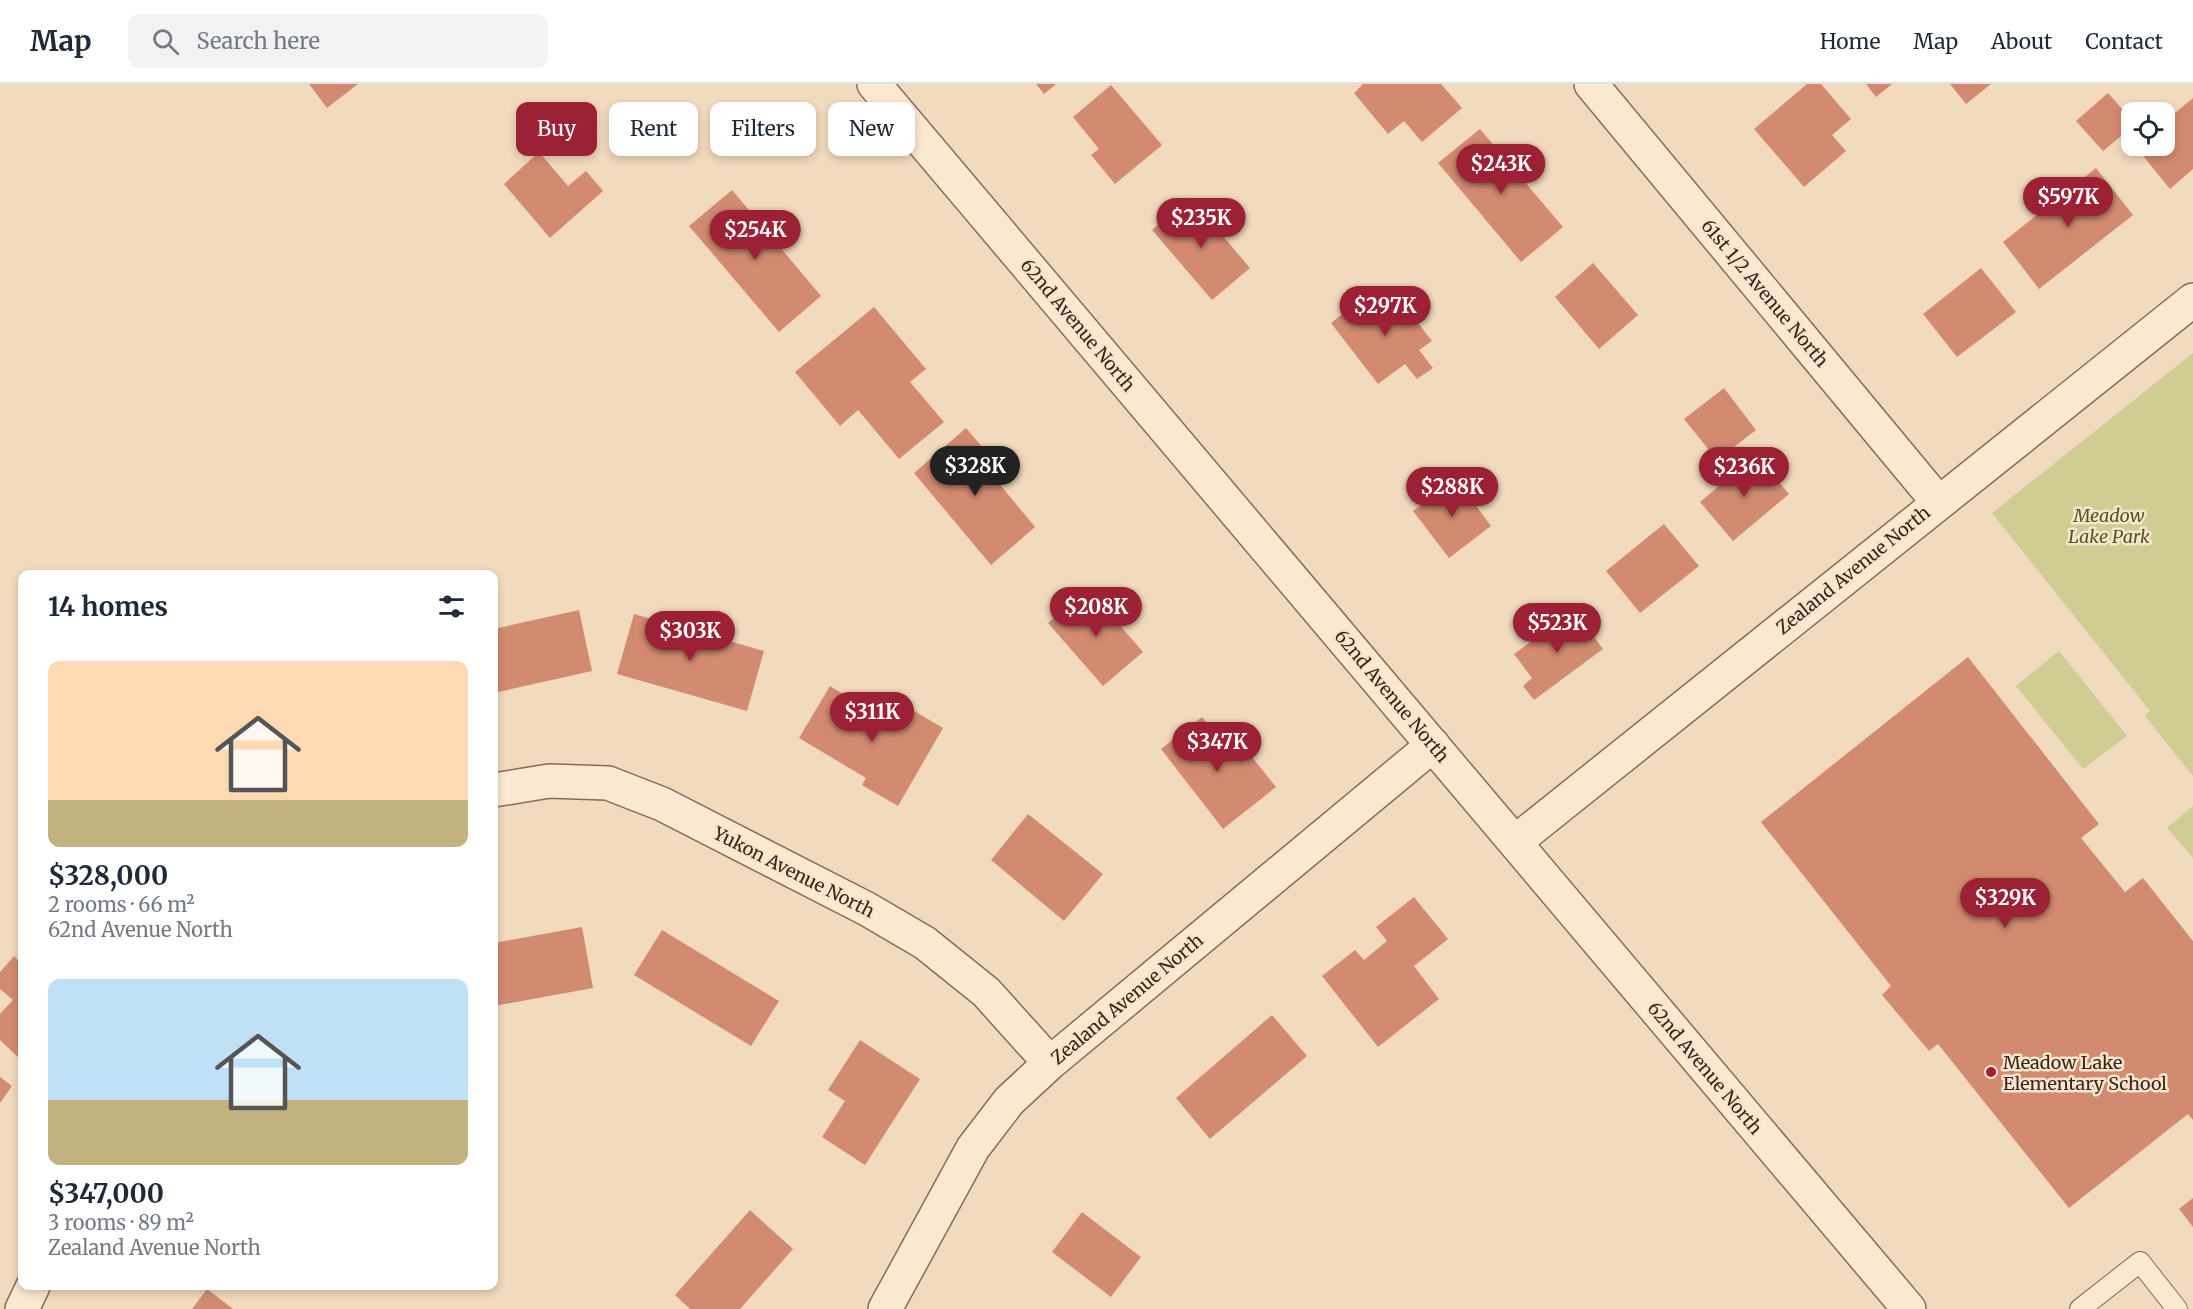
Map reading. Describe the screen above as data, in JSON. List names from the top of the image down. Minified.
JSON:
{"streets":{"street":["61st 1/2 Avenue North","62nd Avenue North","Zealand Avenue North","Yukon Avenue North"]},"crossings":[["61st 1/2 Avenue North","Zealand Avenue North"],["62nd Avenue North","Zealand Avenue North"],["Zealand Avenue North","Yukon Avenue North"]],"parks":["Meadow Lake Park"],"places":["Meadow Lake Elementary School"],"page":{"header":"Map","search":"Search here","nav":["Home","Map","About","Contact"],"chip":["Buy","Rent","Filters","New"],"price":["$243K","$597K","$235K","$254K","$297K","$328K","$236K","$288K","$208K","$523K","$303K","$311K","$347K","$329K"],"heading":"14 homes","list":[{"name":"$328,000","note":"2 rooms · 66 m² · 62nd Avenue North"},{"name":"$347,000","note":"3 rooms · 89 m² · Zealand Avenue North"}]}}
